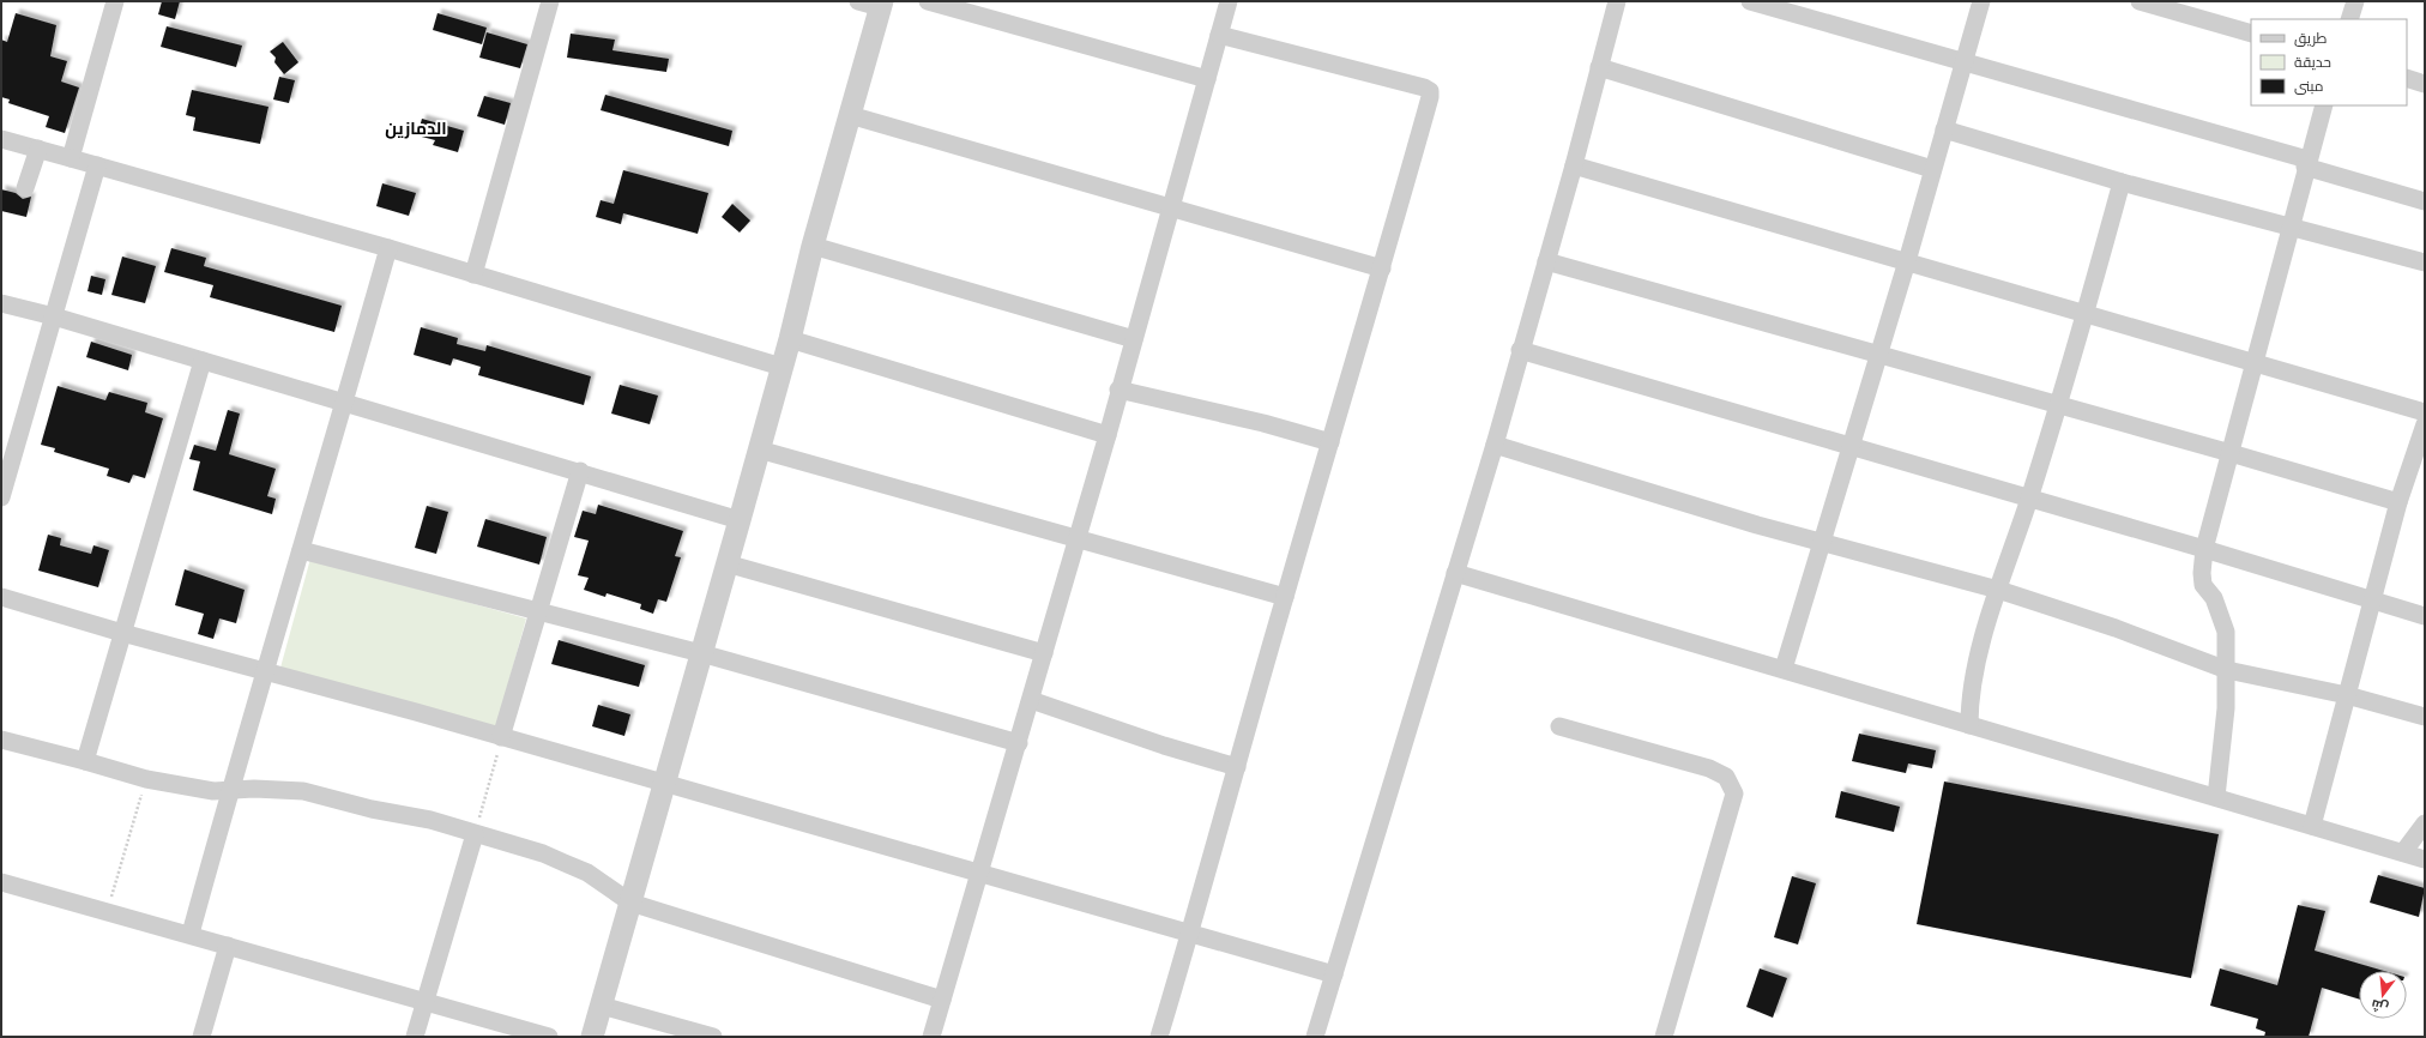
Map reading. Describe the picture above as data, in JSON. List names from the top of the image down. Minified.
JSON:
{"districts":["الدمازين"],"legend":["طريق","حديقة","مبنى"],"north":"bottom"}
